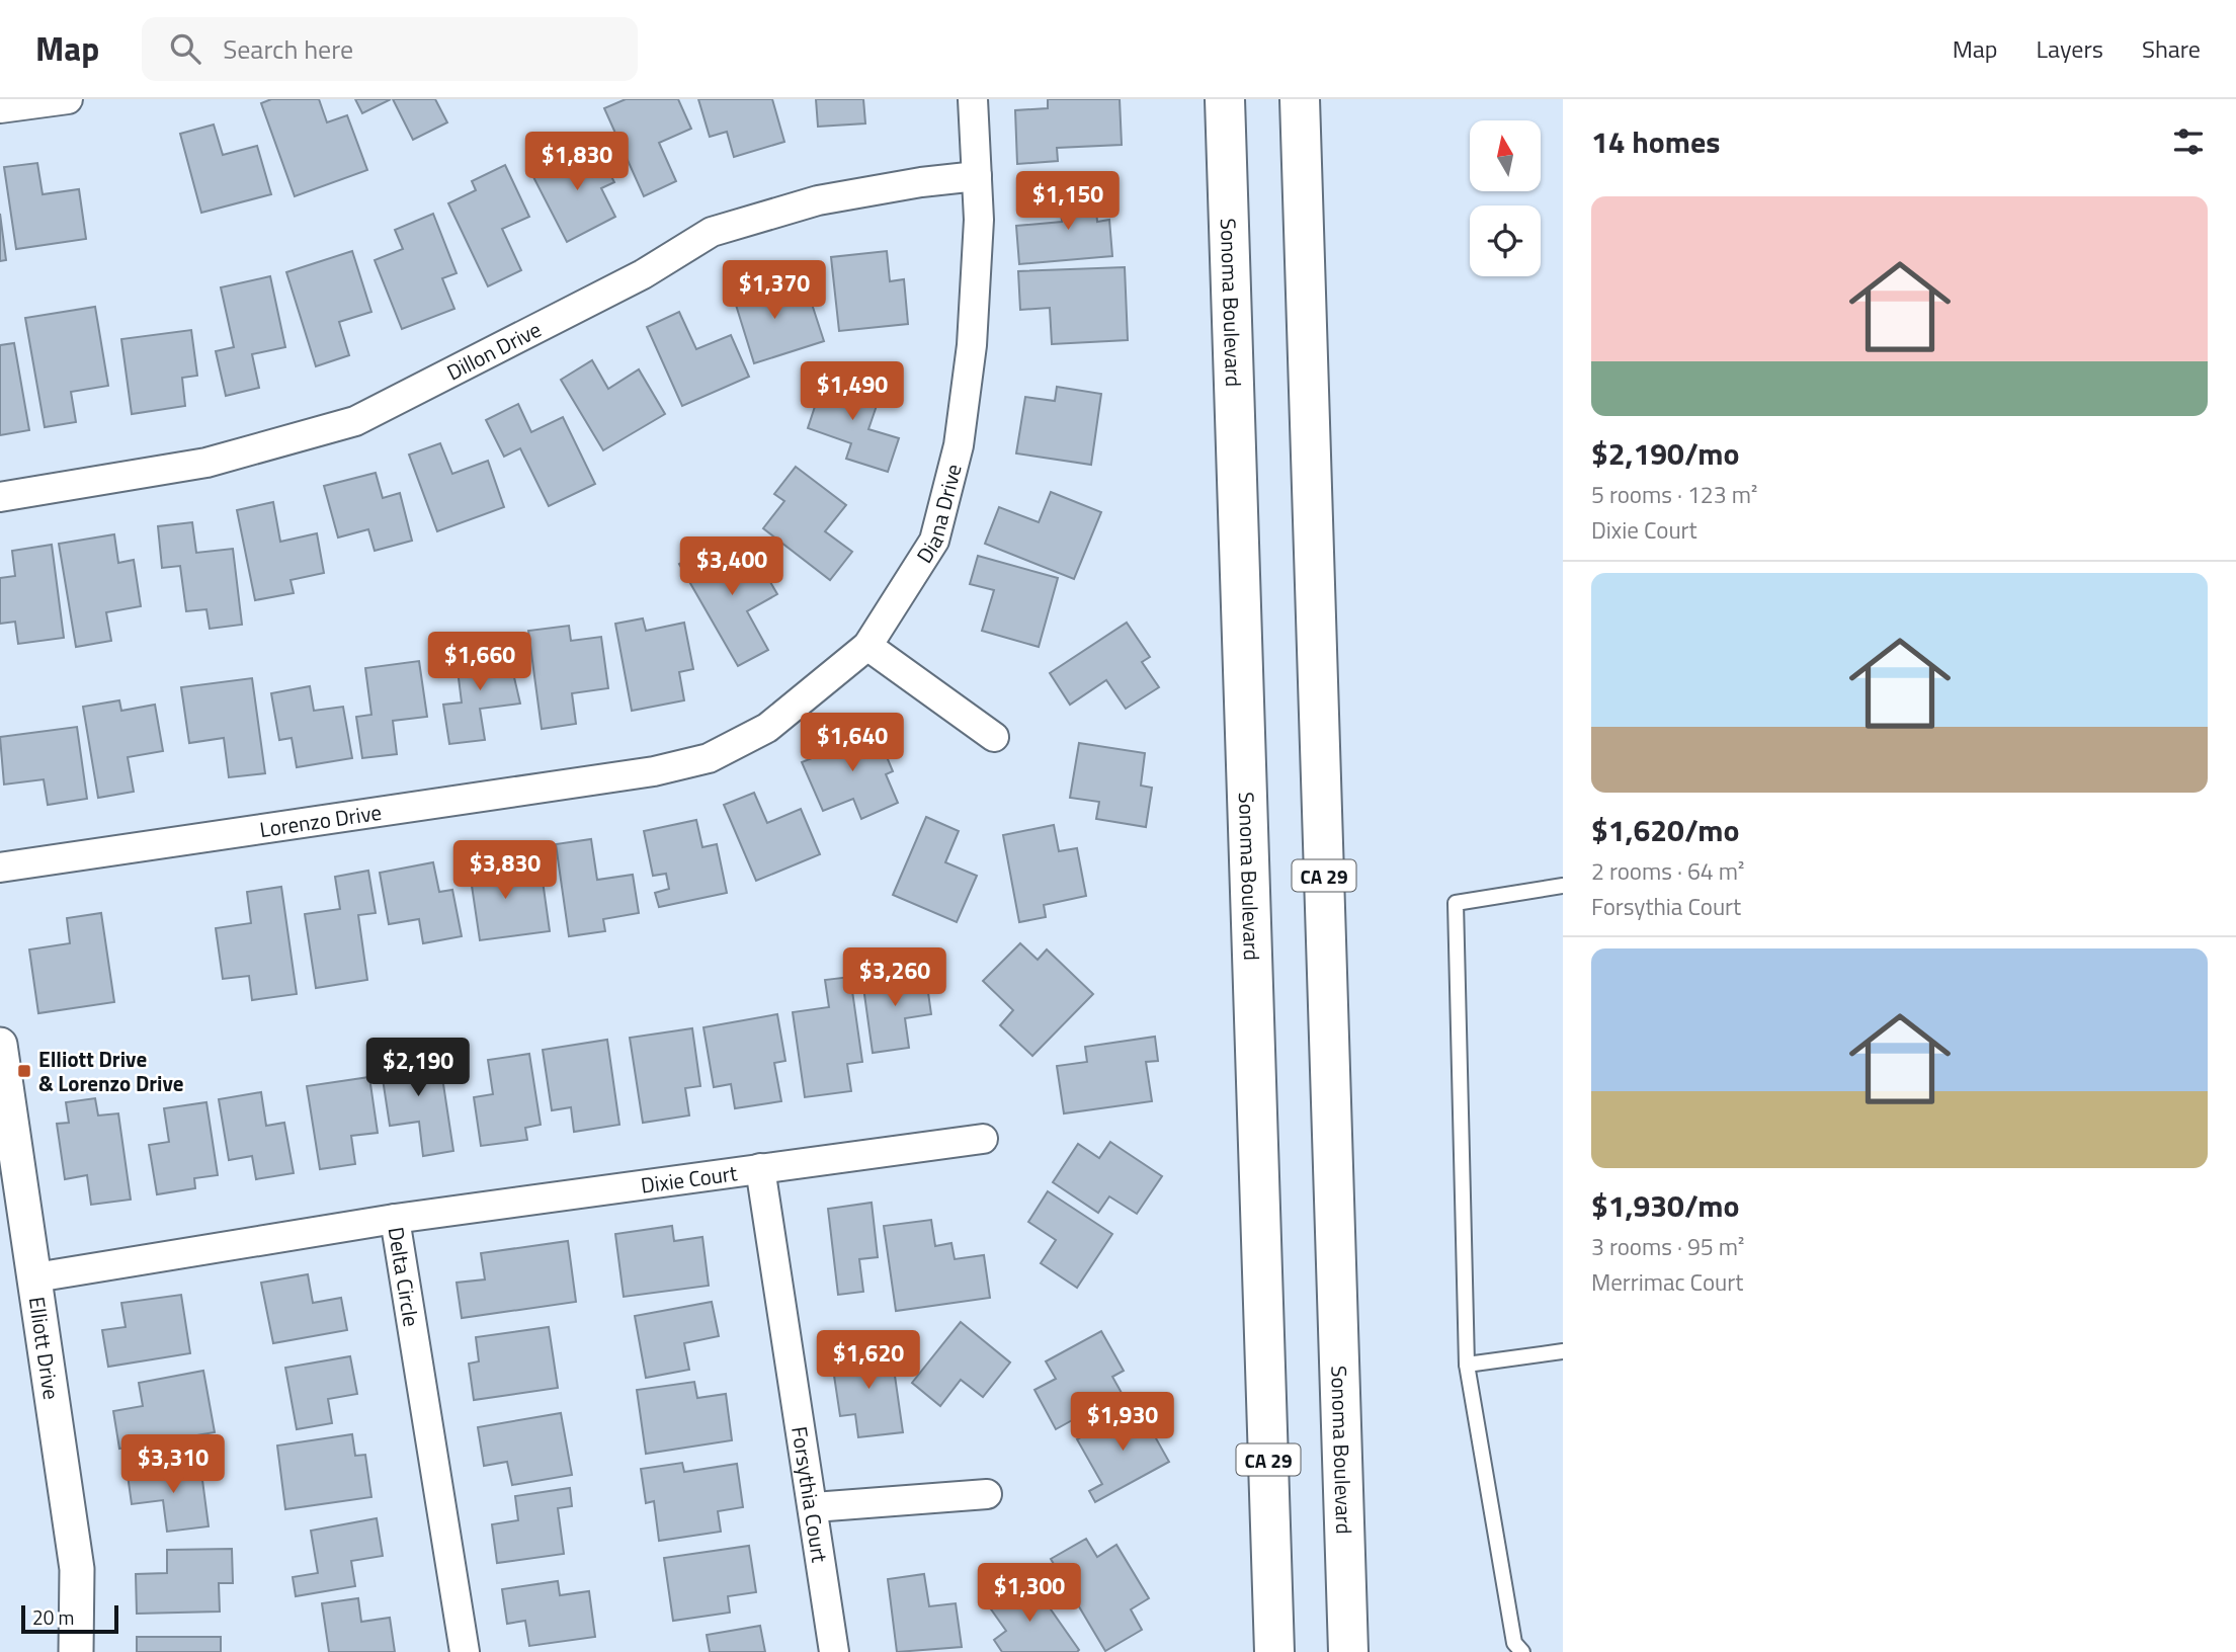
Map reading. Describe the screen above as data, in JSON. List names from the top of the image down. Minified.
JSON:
{"streets":{"highway":["Sonoma Boulevard","CA 29"],"street":["Dillon Drive","Diana Drive","Lorenzo Drive","Dixie Court","Delta Circle","Elliott Drive","Forsythia Court"]},"crossings":[["Dillon Drive","Diana Drive"],["Diana Drive","Lorenzo Drive"],["Dixie Court","Delta Circle"],["Dixie Court","Forsythia Court"],["Delta Circle","Elliott Drive"]],"places":{"transit":["Elliott Drive & Lorenzo Drive"]},"scale_bar":"20 m","north":"top","page":{"header":"Map","search":"Search here","nav":["Map","Layers","Share"],"heading":"14 homes","price":["$1,830","$1,150","$1,370","$1,490","$3,400","$1,660","$1,640","$3,830","$3,260","$2,190","$1,620","$1,930","$3,310","$1,300"],"list":[{"name":"$2,190/mo","note":"5 rooms · 123 m² · Dixie Court"},{"name":"$1,620/mo","note":"2 rooms · 64 m² · Forsythia Court"},{"name":"$1,930/mo","note":"3 rooms · 95 m² · Merrimac Court"}],"scale":"20 m"}}
